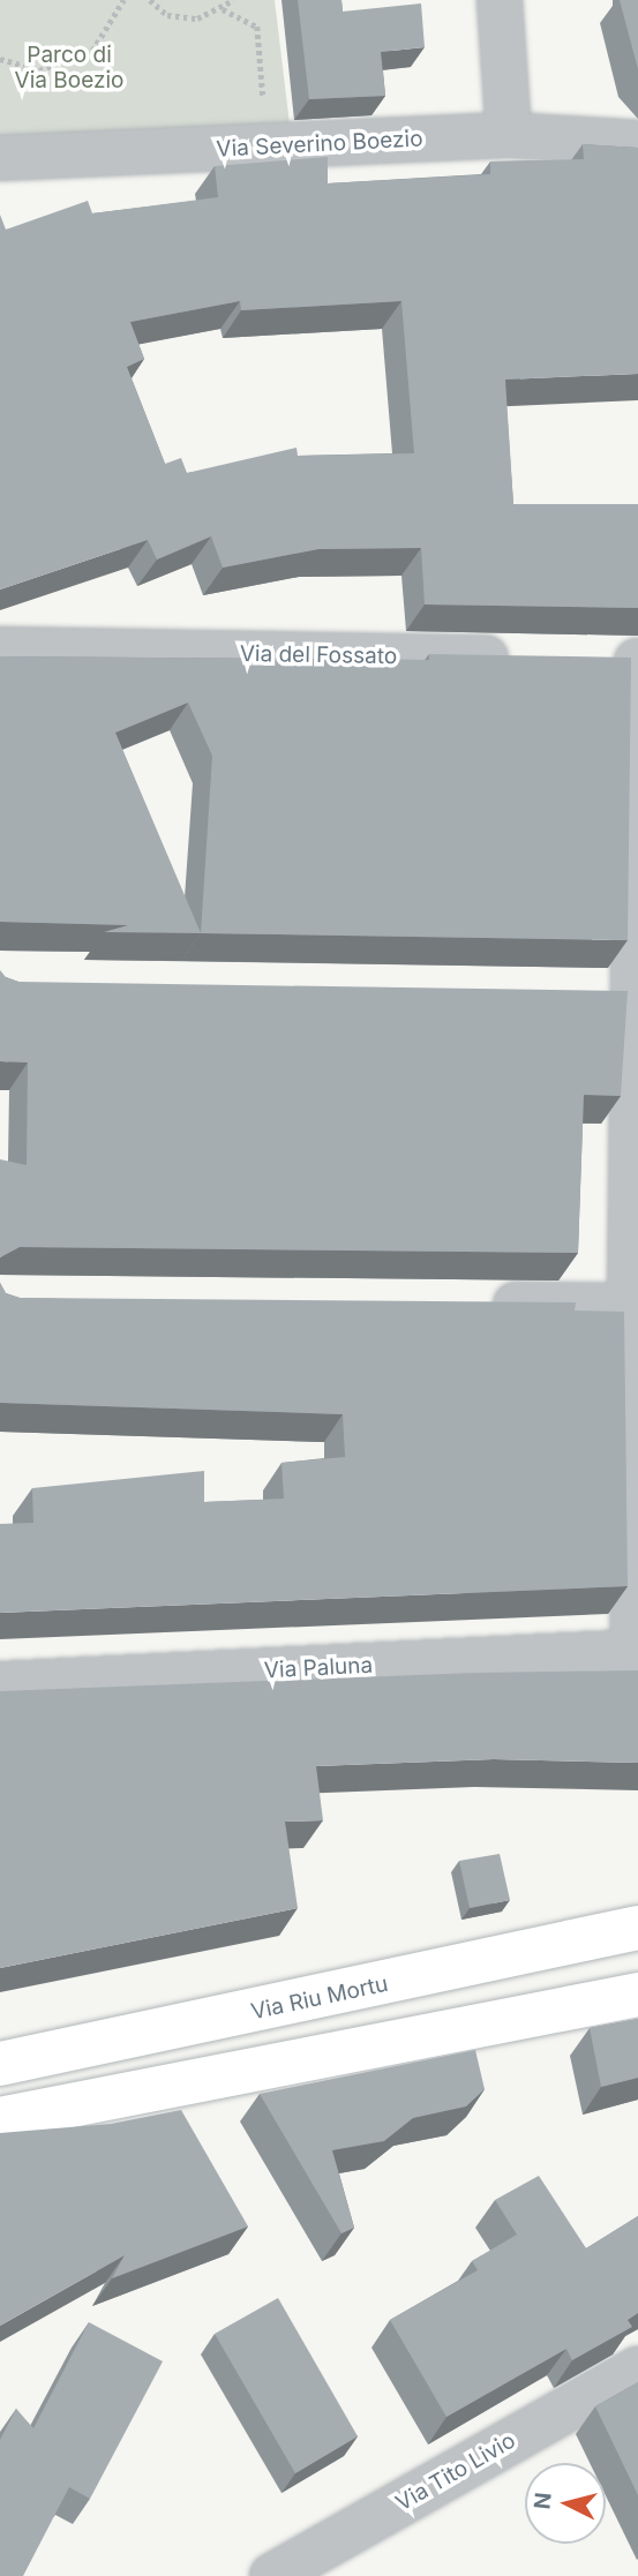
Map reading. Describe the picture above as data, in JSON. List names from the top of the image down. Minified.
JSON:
{"streets":{"main road":["Via Riu Mortu"],"street":["Via Severino Boezio","Via del Fossato","Via Paluna","Via Tito Livio"]},"parks":["Parco di Via Boezio"],"north":"left"}
